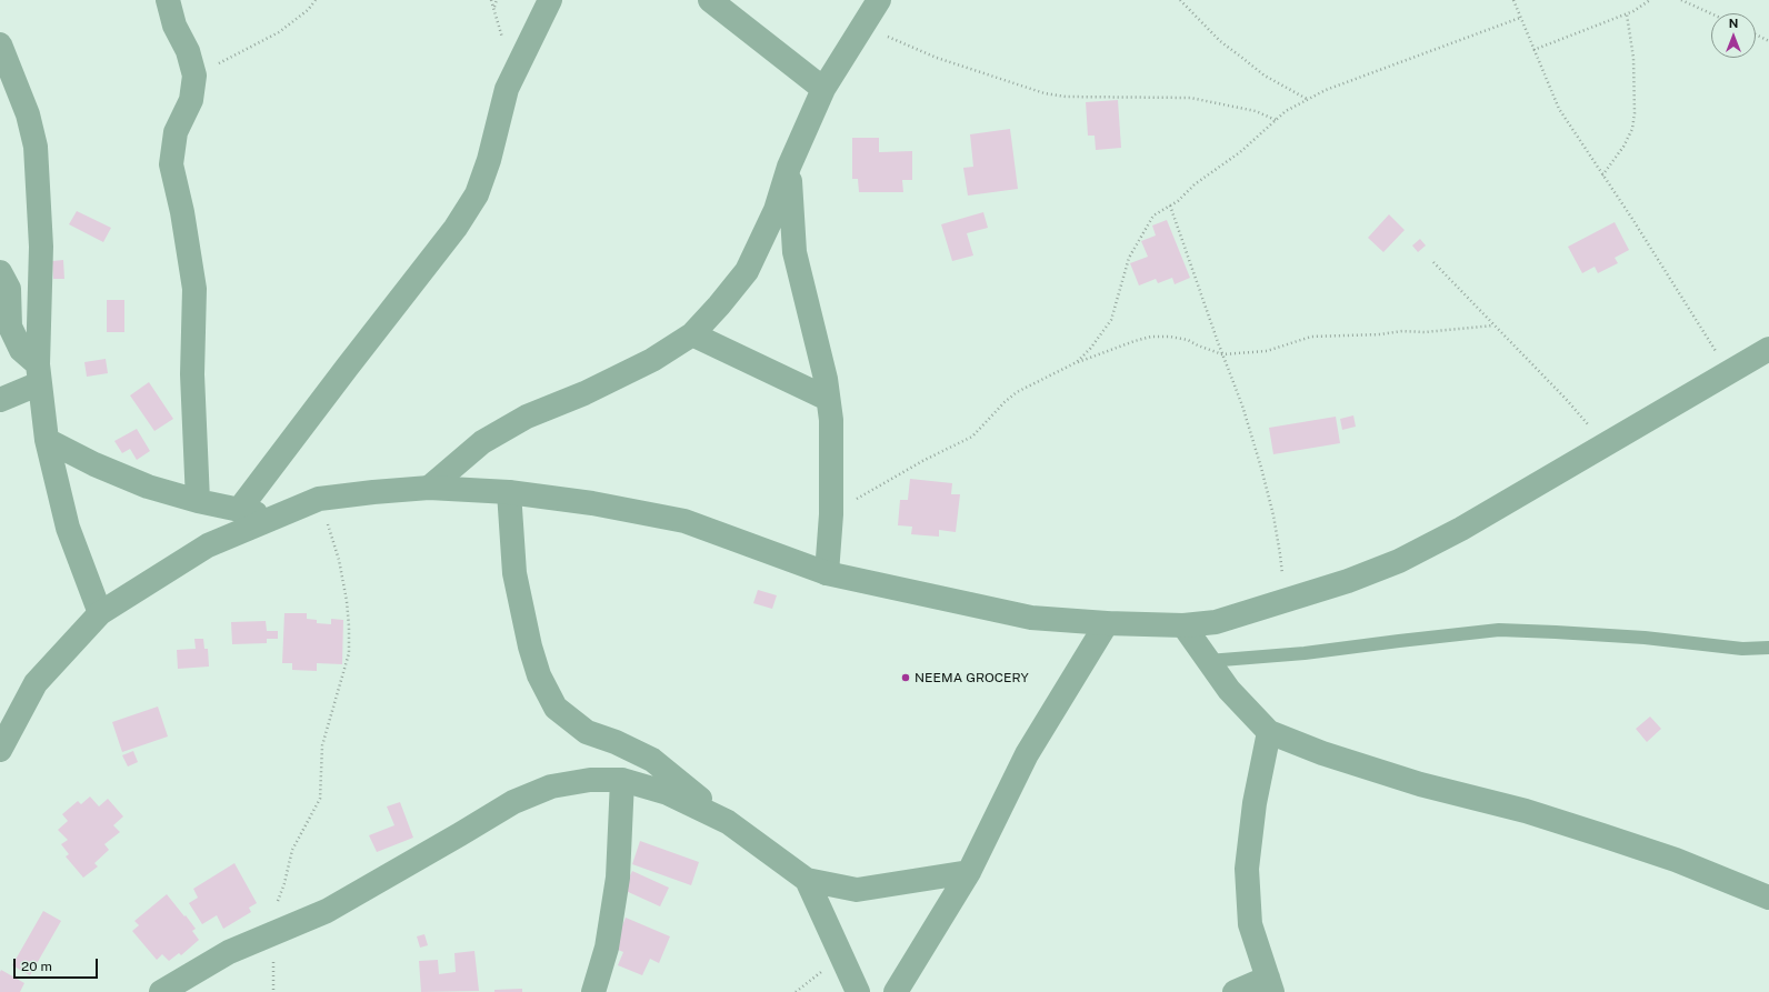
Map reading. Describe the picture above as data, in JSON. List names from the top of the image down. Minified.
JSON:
{"places":["NEEMA GROCERY"],"scale_bar":"20 m","north":"top"}
